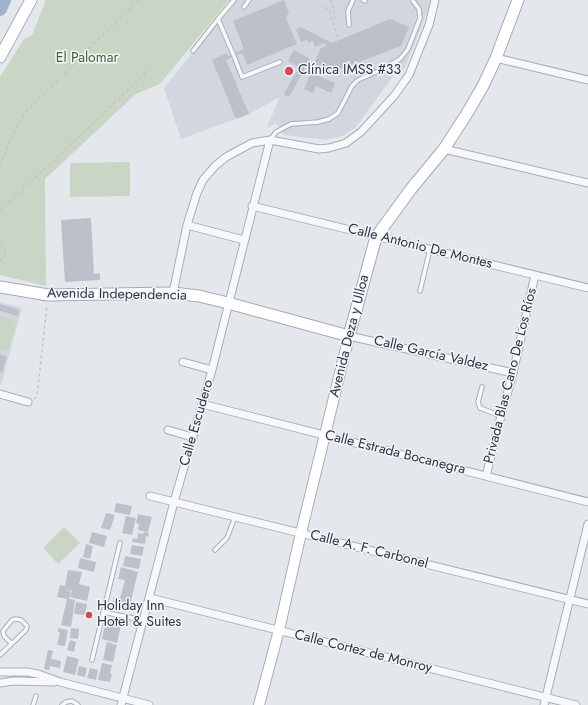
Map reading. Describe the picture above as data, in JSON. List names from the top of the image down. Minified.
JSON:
{"streets":{"main road":["Avenida Independencia","Avenida Deza y Ulloa"],"street":["Calle Antonio De Montes","Calle García Valdez","Privada Blas Cano De Los Ríos","Calle Escudero","Calle Estrada Bocanegra","Calle A. F. Carbonel","Calle Cortez de Monroy"]},"crossings":[["Calle Antonio De Montes","Avenida Deza y Ulloa"],["Calle Antonio De Montes","Privada Blas Cano De Los Ríos"],["Calle Antonio De Montes","Calle Escudero"],["Avenida Independencia","Avenida Deza y Ulloa"],["Avenida Independencia","Calle García Valdez"],["Avenida Independencia","Calle Escudero"],["Avenida Deza y Ulloa","Calle García Valdez"],["Avenida Deza y Ulloa","Calle Estrada Bocanegra"],["Avenida Deza y Ulloa","Calle A. F. Carbonel"],["Avenida Deza y Ulloa","Calle Cortez de Monroy"],["Calle García Valdez","Privada Blas Cano De Los Ríos"],["Privada Blas Cano De Los Ríos","Calle Estrada Bocanegra"],["Calle Escudero","Calle Estrada Bocanegra"],["Calle Escudero","Calle A. F. Carbonel"],["Calle Escudero","Calle Cortez de Monroy"]],"parks":["El Palomar"],"places":["Clínica IMSS #33","Holiday Inn Hotel & Suites"]}
